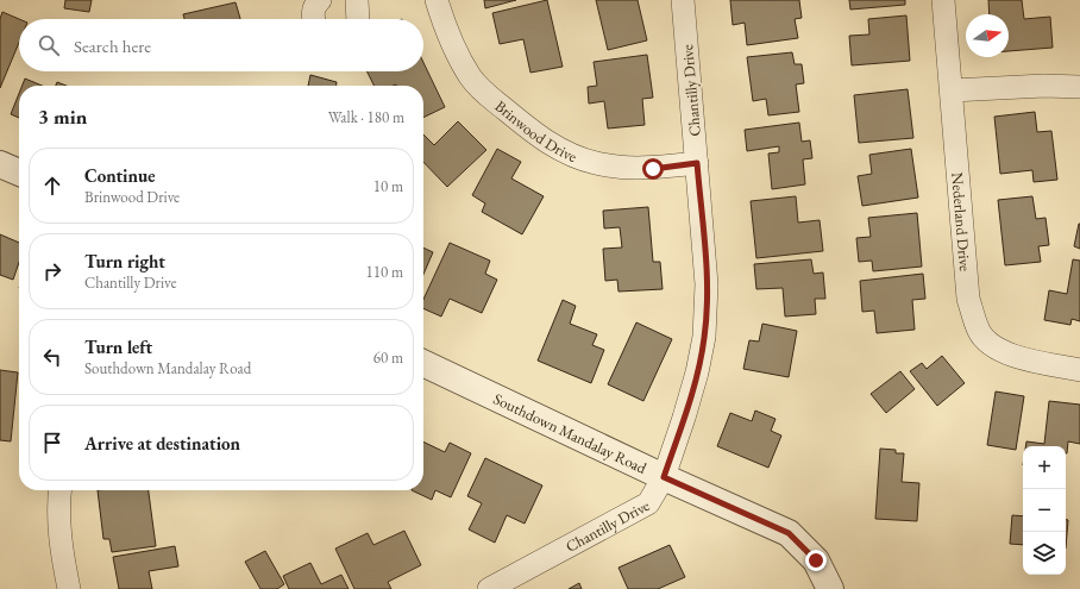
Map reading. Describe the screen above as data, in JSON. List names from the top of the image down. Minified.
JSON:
{"streets":{"street":["Chantilly Drive","Brinwood Drive","Nederland Drive","Southdown Mandalay Road"]},"crossings":[["Chantilly Drive","Brinwood Drive"],["Chantilly Drive","Southdown Mandalay Road"]],"north":"right","page":{"search":"Search here","heading":["3 min","Walk · 180 m"],"list":[["Continue","Brinwood Drive","10 m"],["Turn right","Chantilly Drive","110 m"],["Turn left","Southdown Mandalay Road","60 m"],"Arrive at destination"],"map_buttons":["+","−"]}}
